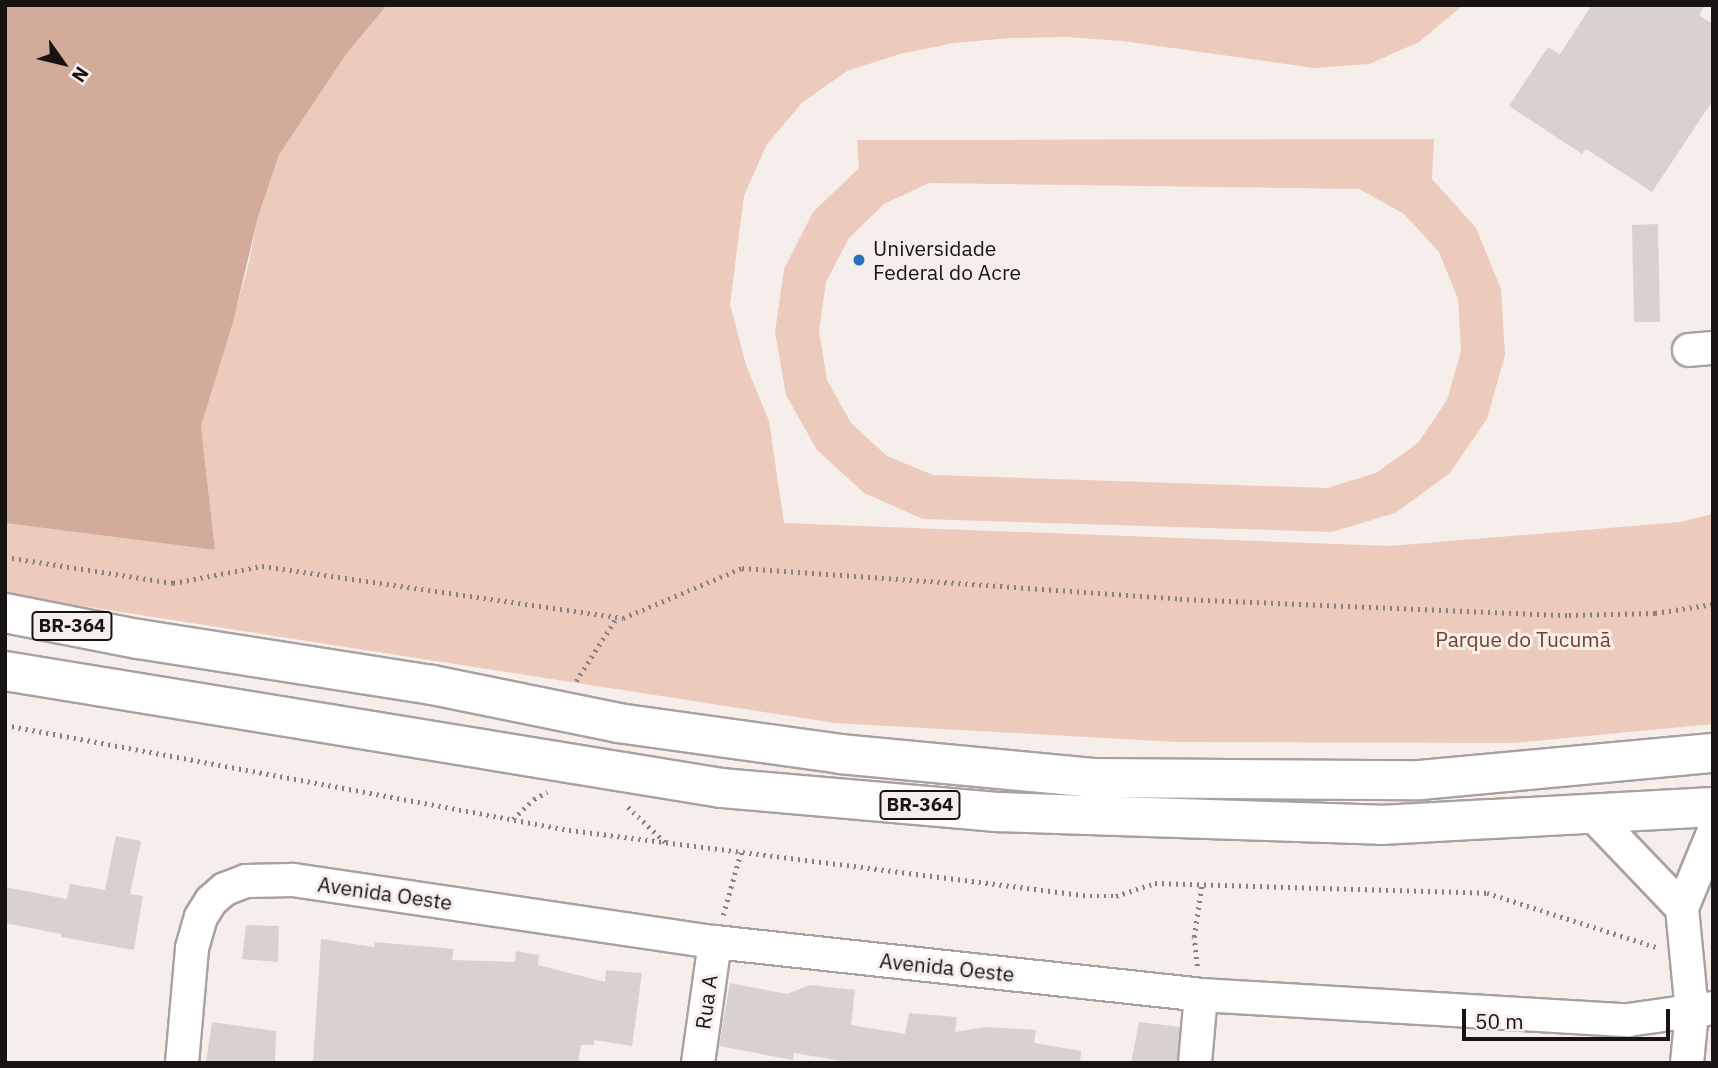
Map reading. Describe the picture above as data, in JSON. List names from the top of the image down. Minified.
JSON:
{"streets":{"main road":["BR-364"],"street":["Avenida Oeste","Rua A"]},"crossings":[["Avenida Oeste","Rua A"]],"parks":["Parque do Tucumã"],"places":["Universidade Federal do Acre"],"scale_bar":"50 m","north":"bottom right"}
